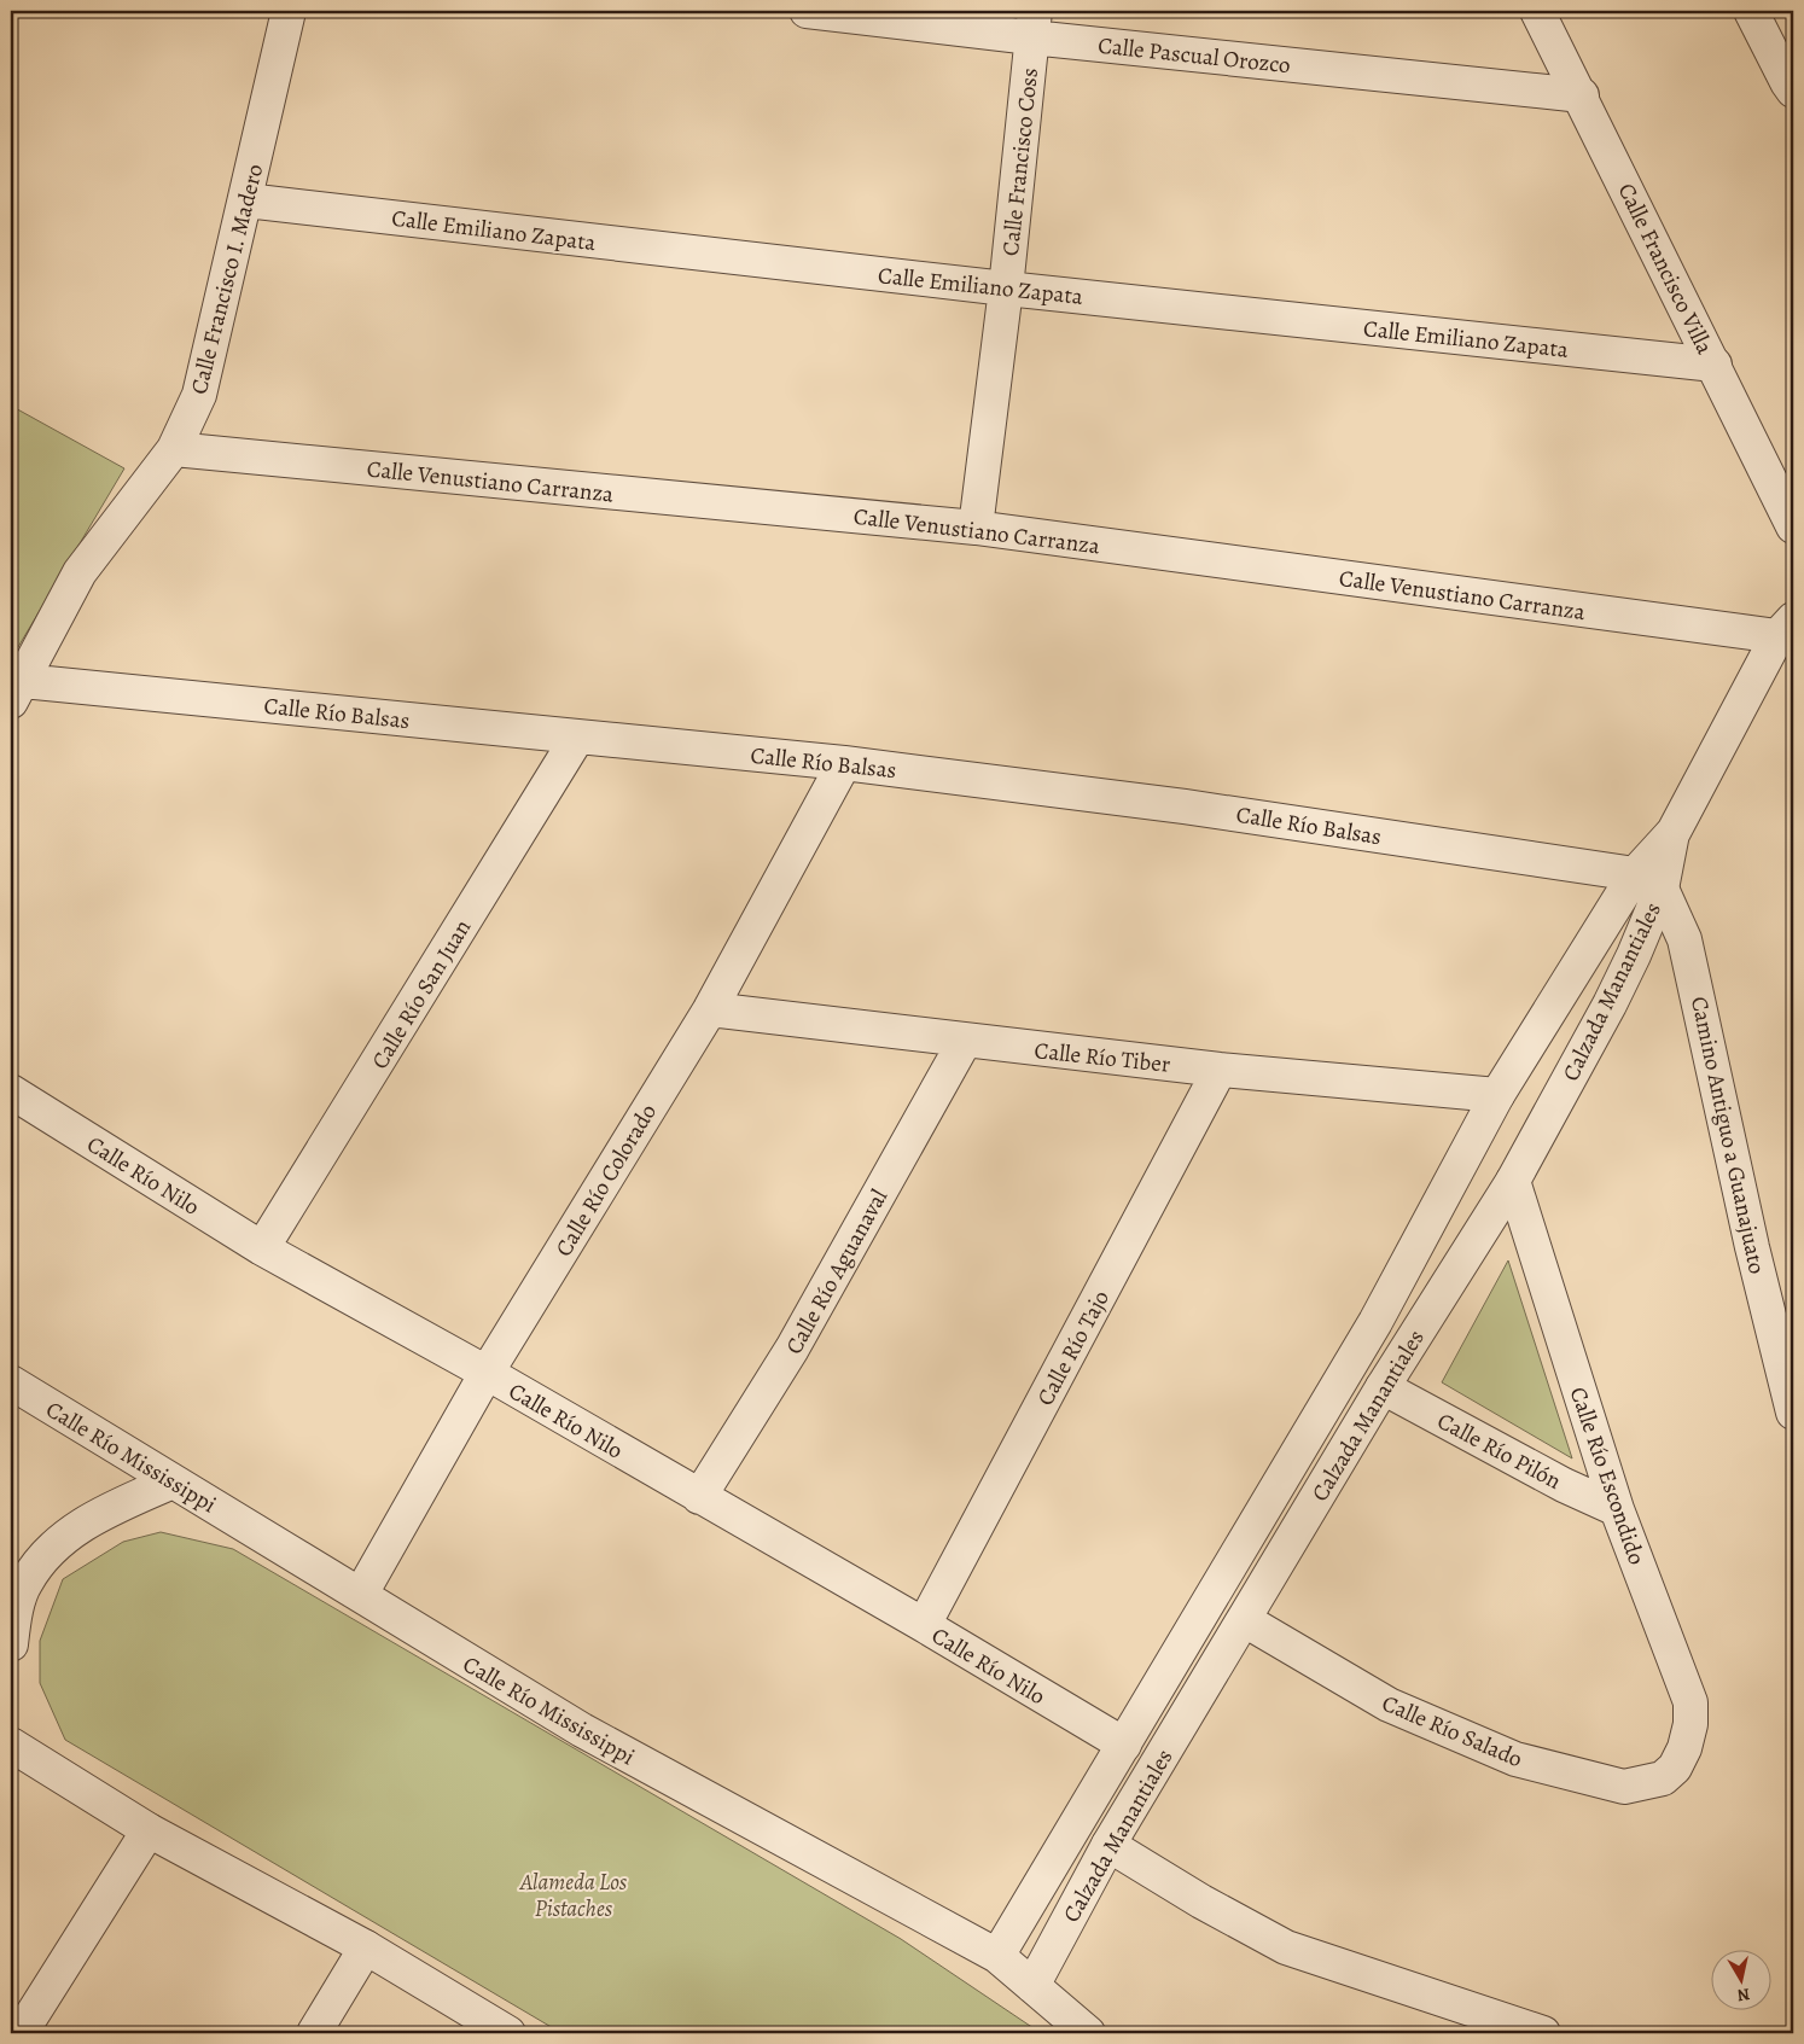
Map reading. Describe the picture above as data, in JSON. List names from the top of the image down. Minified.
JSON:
{"streets":{"street":["Calle Pascual Orozco","Calle Francisco Coss","Calle Emiliano Zapata","Calle Francisco Villa","Calle Francisco I. Madero","Calle Venustiano Carranza","Calle Río Balsas","Calzada Manantiales","Calle Río San Juan","Calle Río Tiber","Camino Antiguo a Guanajuato","Calle Río Nilo","Calle Río Colorado","Calle Río Aguanaval","Calle Río Tajo","Calle Río Pilón","Calle Río Mississippi","Calle Río Escondido","Calle Río Salado"]},"crossings":[["Calle Pascual Orozco","Calle Francisco Coss"],["Calle Pascual Orozco","Calle Francisco Villa"],["Calle Francisco Coss","Calle Emiliano Zapata"],["Calle Francisco Coss","Calle Venustiano Carranza"],["Calle Emiliano Zapata","Calle Francisco Villa"],["Calle Emiliano Zapata","Calle Francisco I. Madero"],["Calle Francisco I. Madero","Calle Venustiano Carranza"],["Calle Francisco I. Madero","Calle Río Balsas"],["Calle Venustiano Carranza","Calzada Manantiales"],["Calle Río Balsas","Calzada Manantiales"],["Calle Río Balsas","Calle Río San Juan"],["Calle Río Balsas","Camino Antiguo a Guanajuato"],["Calle Río Balsas","Calle Río Colorado"],["Calzada Manantiales","Calle Río Tiber"],["Calzada Manantiales","Camino Antiguo a Guanajuato"],["Calzada Manantiales","Calle Río Nilo"],["Calzada Manantiales","Calle Río Pilón"],["Calzada Manantiales","Calle Río Mississippi"],["Calzada Manantiales","Calle Río Escondido"],["Calzada Manantiales","Calle Río Salado"],["Calle Río San Juan","Calle Río Nilo"],["Calle Río Tiber","Calle Río Colorado"],["Calle Río Tiber","Calle Río Aguanaval"],["Calle Río Tiber","Calle Río Tajo"],["Calle Río Nilo","Calle Río Colorado"],["Calle Río Nilo","Calle Río Aguanaval"],["Calle Río Nilo","Calle Río Tajo"],["Calle Río Colorado","Calle Río Mississippi"],["Calle Río Pilón","Calle Río Escondido"],["Calle Río Escondido","Calle Río Salado"]],"parks":["Alameda Los Pistaches"],"north":"bottom"}
